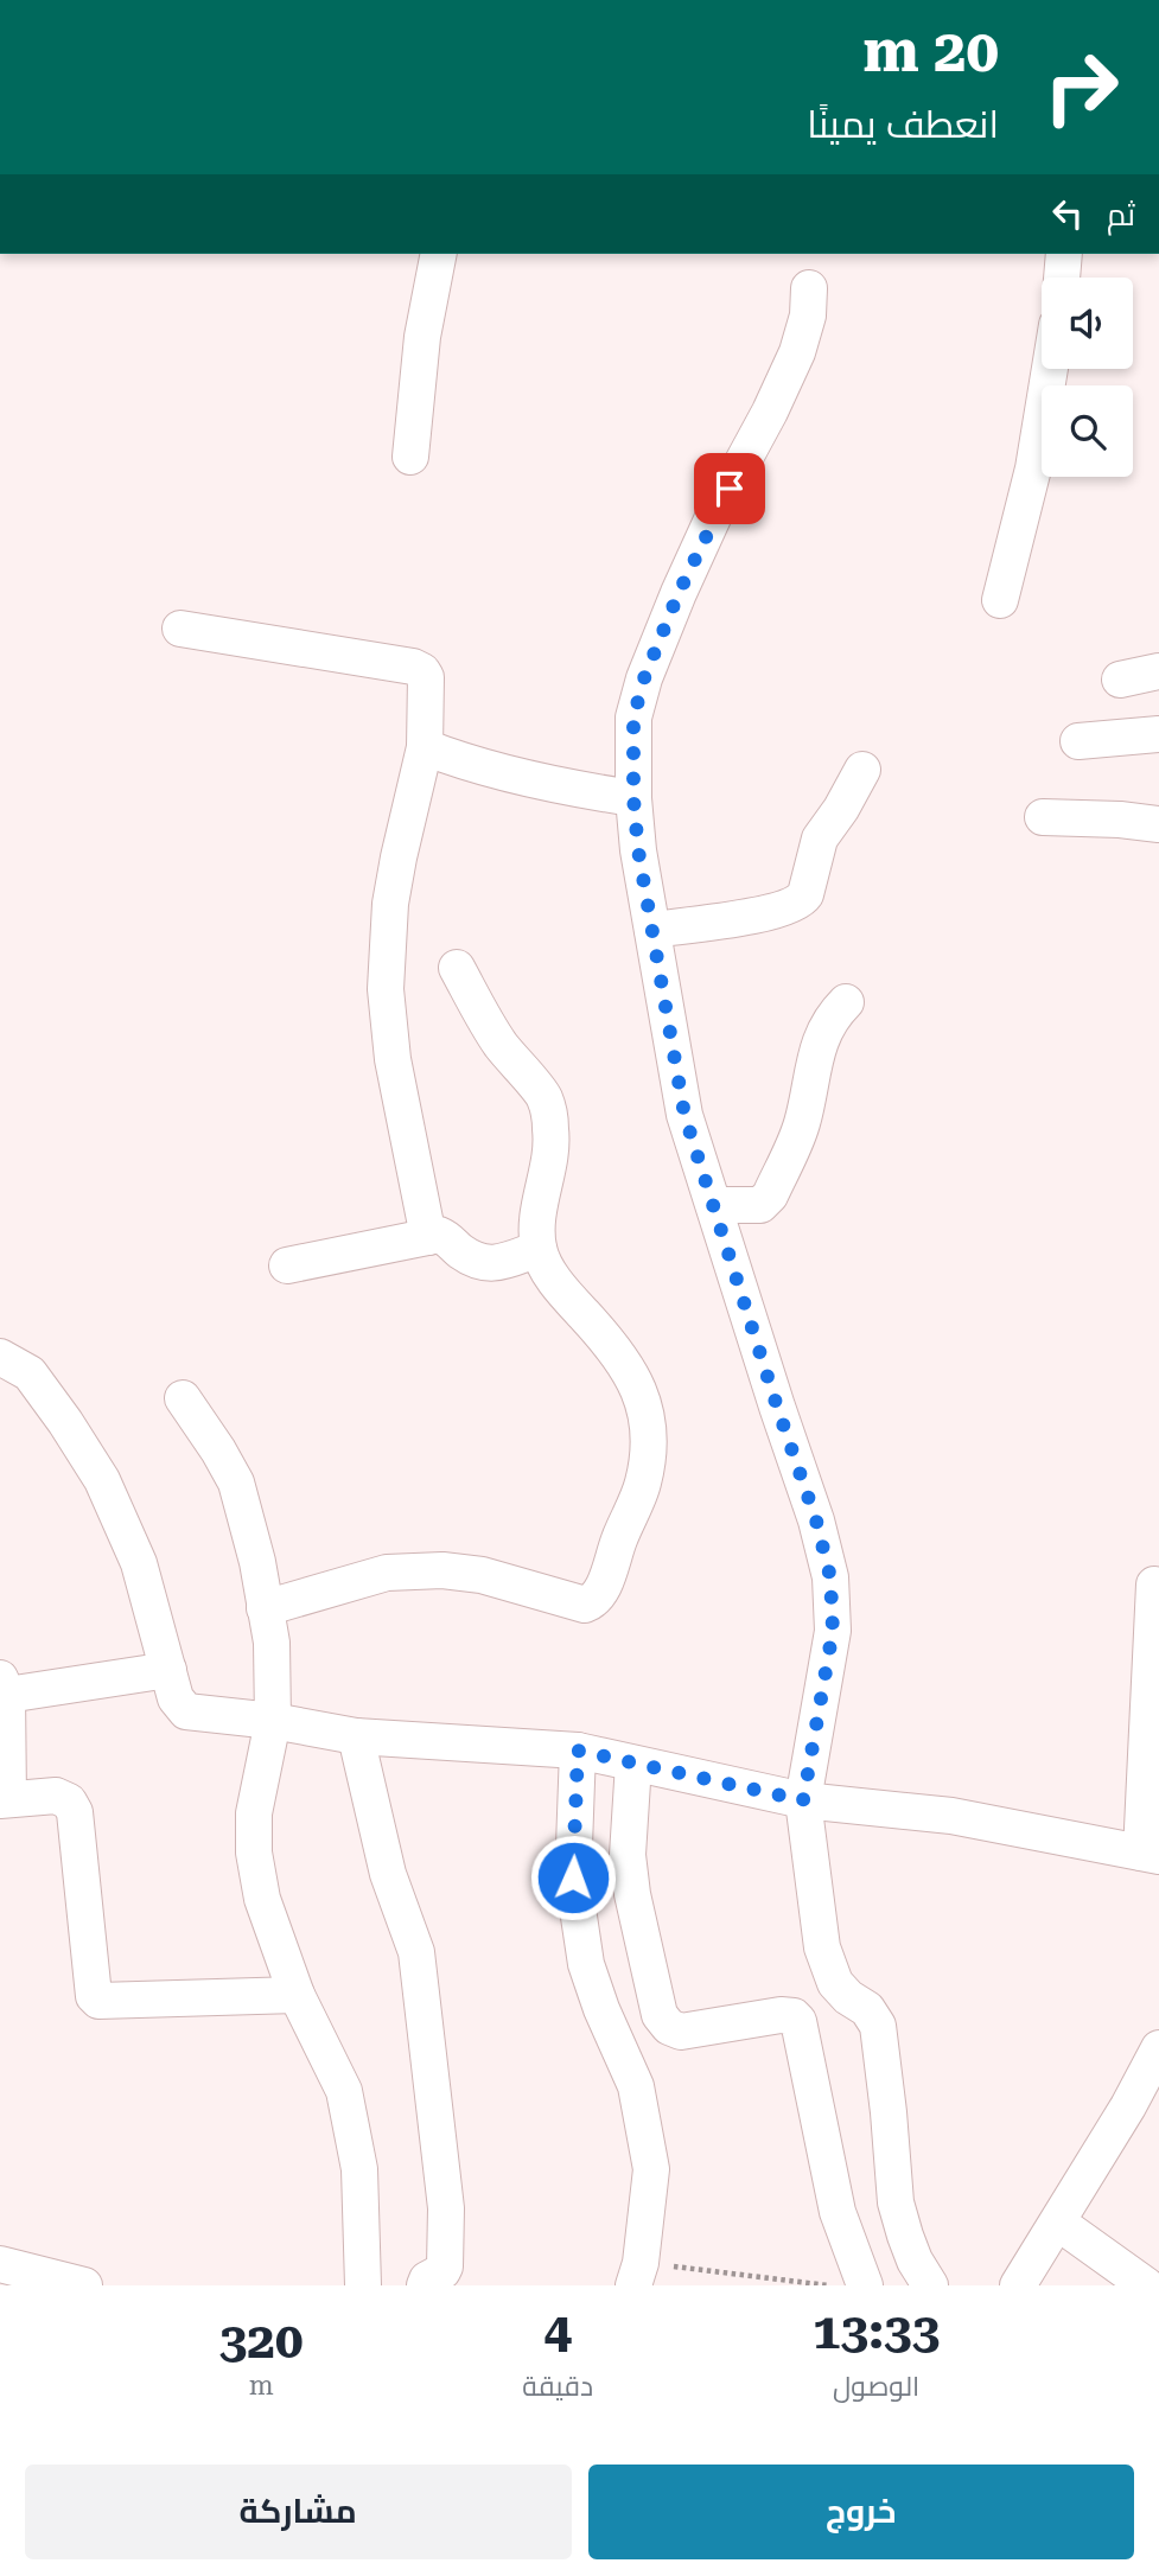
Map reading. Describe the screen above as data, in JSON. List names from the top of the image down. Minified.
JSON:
{"page":{"turn":["20 m","انعطف يمينًا"],"then":"ثم","eta":["13:33","الوصول","4","دقيقة","320","m"],"buttons":["خروج","مشاركة"]}}
